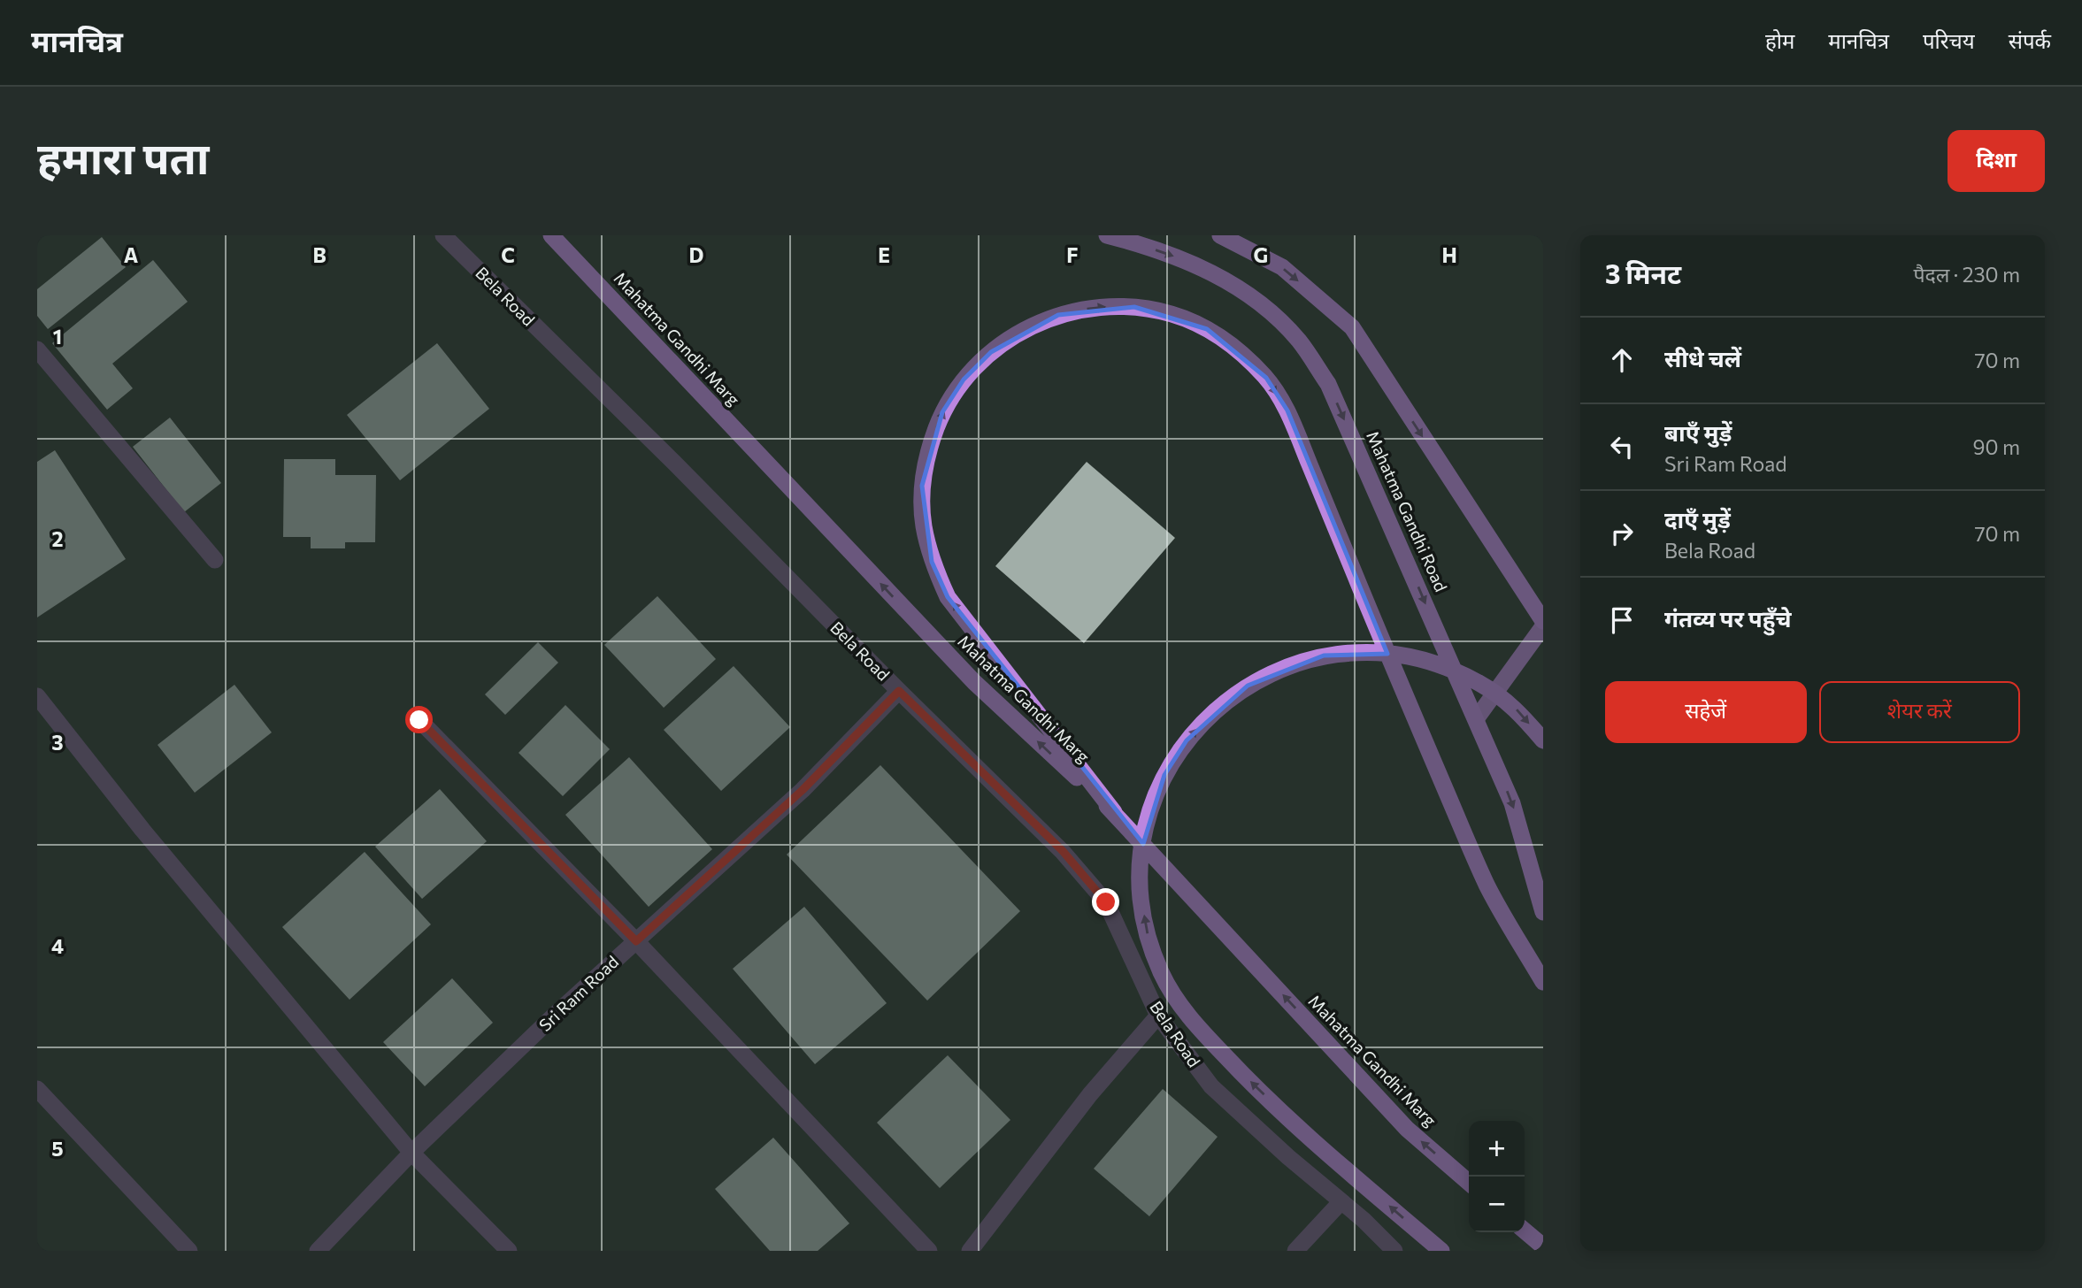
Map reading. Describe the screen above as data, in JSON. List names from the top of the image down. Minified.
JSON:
{"streets":{"highway":["Mahatma Gandhi Marg","Mahatma Gandhi Road"],"street":["Bela Road","Sri Ram Road"]},"crossings":[["Bela Road","Sri Ram Road"]],"one_way":["Mahatma Gandhi Marg"],"page":{"header":"मानचित्र","nav":["होम","मानचित्र","परिचय","संपर्क"],"title":"हमारा पता","buttons":["दिशा",["सहेजें","शेयर करें"]],"heading":["3 मिनट","पैदल · 230 m"],"list":[["सीधे चलें","70 m"],["बाएँ मुड़ें","Sri Ram Road","90 m"],["दाएँ मुड़ें","Bela Road","70 m"],"गंतव्य पर पहुँचे"],"map_buttons":["+","−"]},"grid":{"columns":["A","B","C","D","E","F","G","H"],"rows":["1","2","3","4","5"]}}
